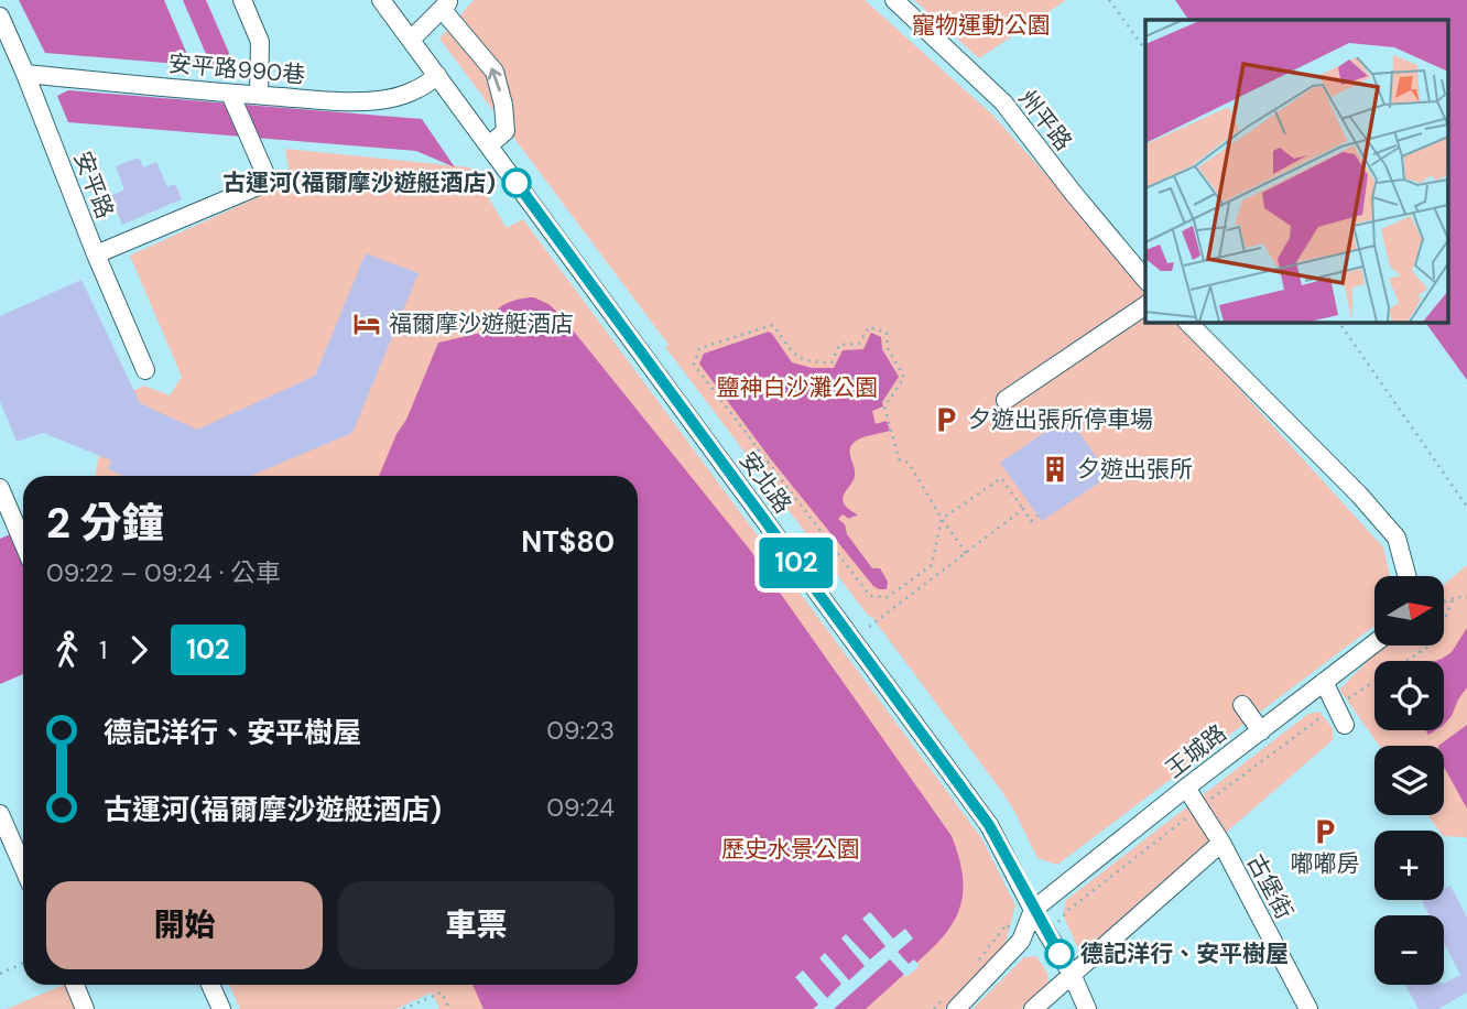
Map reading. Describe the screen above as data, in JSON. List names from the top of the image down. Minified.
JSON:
{"streets":{"street":["安平路990巷","州平路","安平路","安北路","王城路","古堡街"]},"crossings":[["安平路990巷","安平路"],["安平路990巷","安北路"],["安北路","王城路"],["王城路","古堡街"]],"parks":["寵物運動公園","鹽神白沙灘公園","歷史水景公園"],"places":{"other":["古運河(福爾摩沙遊艇酒店)","德記洋行、安平樹屋"],"hotel":["福爾摩沙遊艇酒店"],"parking":["夕遊出張所停車場","嘟嘟房"],"building":["夕遊出張所"]},"lines":["bus line 102"],"north":"right","page":{"on_map":"102","heading":["2 分鐘","09:22 – 09:24 · 公車","NT$80"],"map_buttons":["+","−"],"legs":["1","102"],"list":[{"name":"德記洋行、安平樹屋","value":"09:23"},{"name":"古運河(福爾摩沙遊艇酒店)","value":"09:24"}],"buttons":["開始","車票"]}}
